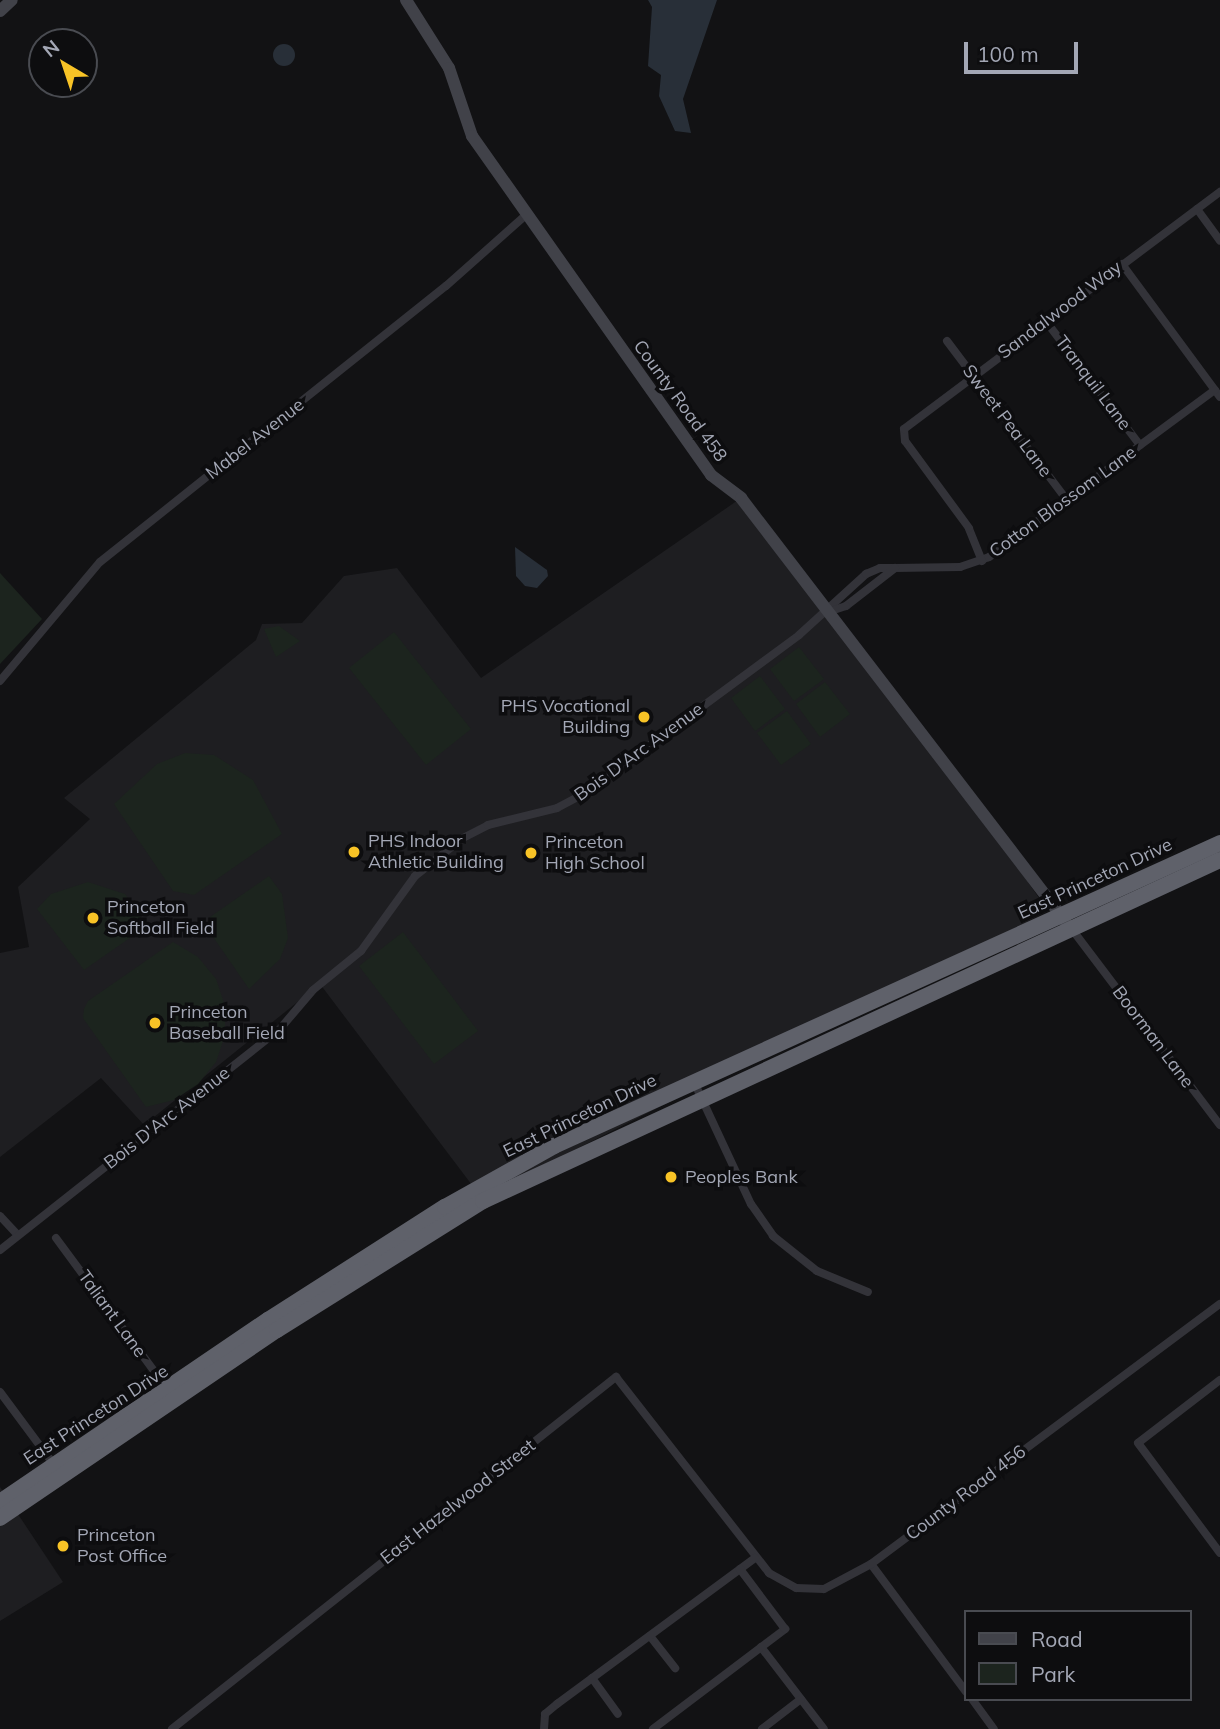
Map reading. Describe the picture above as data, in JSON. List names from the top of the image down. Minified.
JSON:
{"streets":{"highway":["East Princeton Drive"],"street":["Sandalwood Way","Tranquil Lane","County Road 458","Sweet Pea Lane","Mabel Avenue","Cotton Blossom Lane","Bois D'Arc Avenue","Boorman Lane","Taliant Lane","County Road 456","East Hazelwood Street"]},"crossings":[["Sandalwood Way","Tranquil Lane"],["Sandalwood Way","Sweet Pea Lane"],["Sandalwood Way","Cotton Blossom Lane"],["Tranquil Lane","Cotton Blossom Lane"],["County Road 458","Mabel Avenue"],["County Road 458","Cotton Blossom Lane"],["County Road 458","Bois D'Arc Avenue"],["County Road 458","East Princeton Drive"],["County Road 458","Boorman Lane"],["Sweet Pea Lane","Cotton Blossom Lane"],["Cotton Blossom Lane","Bois D'Arc Avenue"],["East Princeton Drive","Boorman Lane"],["East Princeton Drive","Taliant Lane"],["County Road 456","East Hazelwood Street"]],"places":["PHS Vocational Building","PHS Indoor Athletic Building","Princeton High School","Princeton Softball Field","Princeton Baseball Field","Peoples Bank","Princeton Post Office"],"legend":["Road","Park"],"scale_bar":"100 m","north":"top left"}
